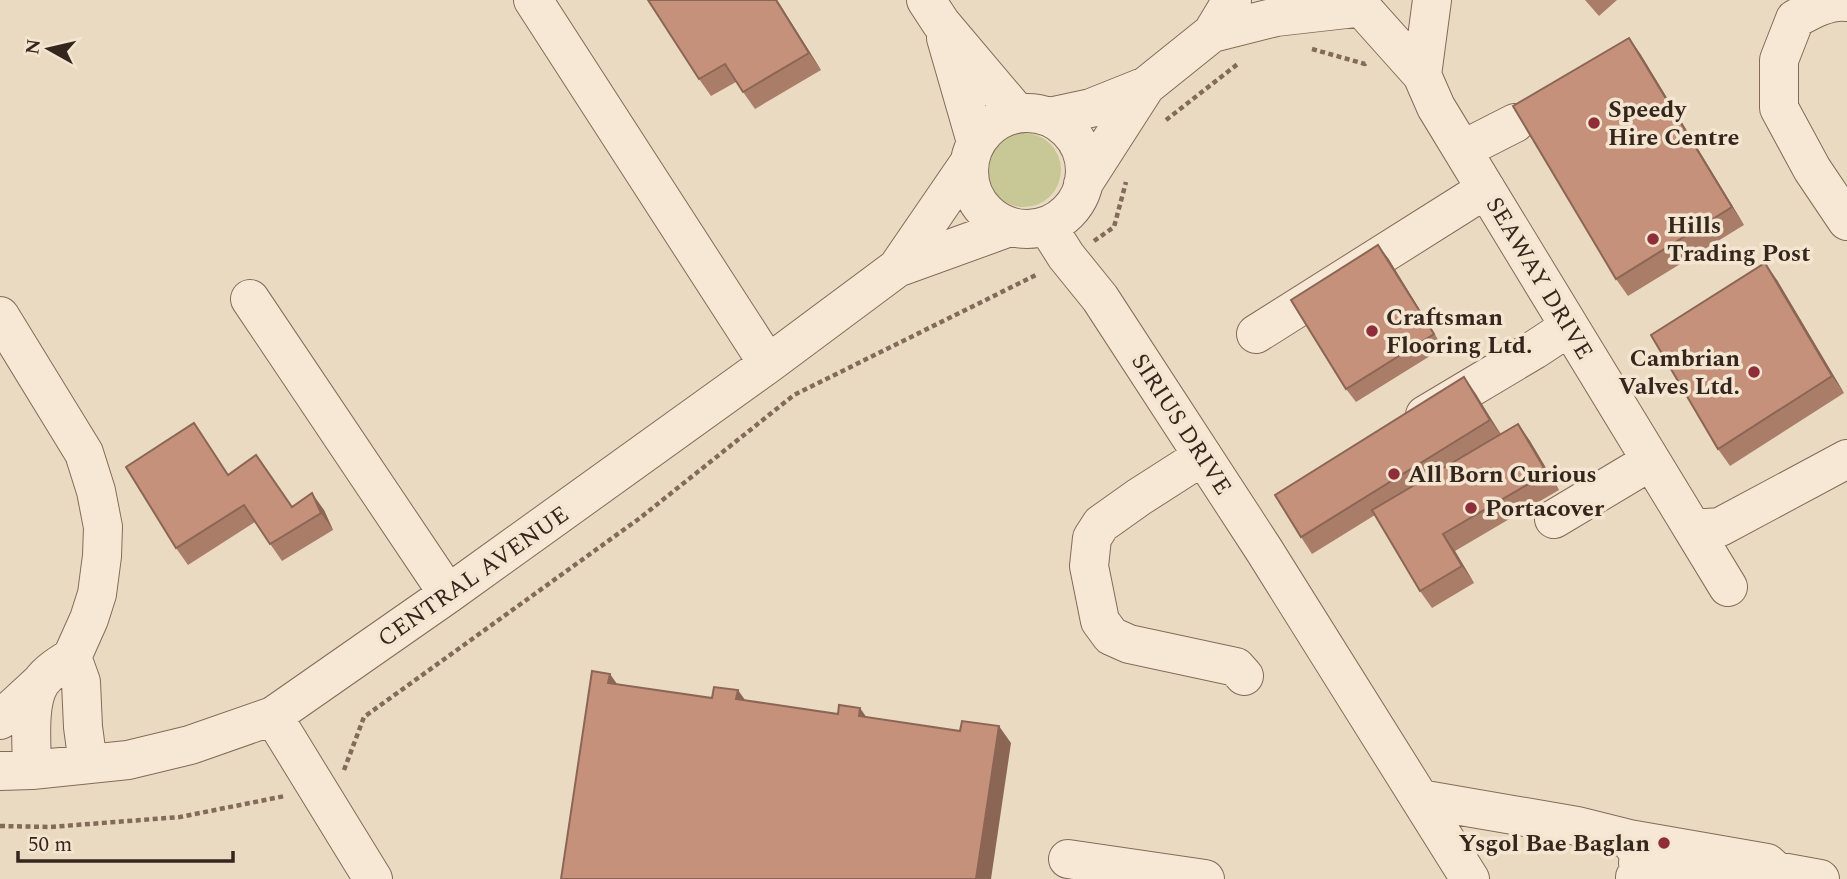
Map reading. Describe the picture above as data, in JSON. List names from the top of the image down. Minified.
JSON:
{"streets":{"street":["SEAWAY DRIVE","SIRIUS DRIVE","CENTRAL AVENUE"]},"crossings":[["SIRIUS DRIVE","CENTRAL AVENUE"]],"places":["Speedy Hire Centre","Hills Trading Post","Craftsman Flooring Ltd.","Cambrian Valves Ltd.","All Born Curious","Portacover","Ysgol Bae Baglan"],"scale_bar":"50 m","north":"left"}
